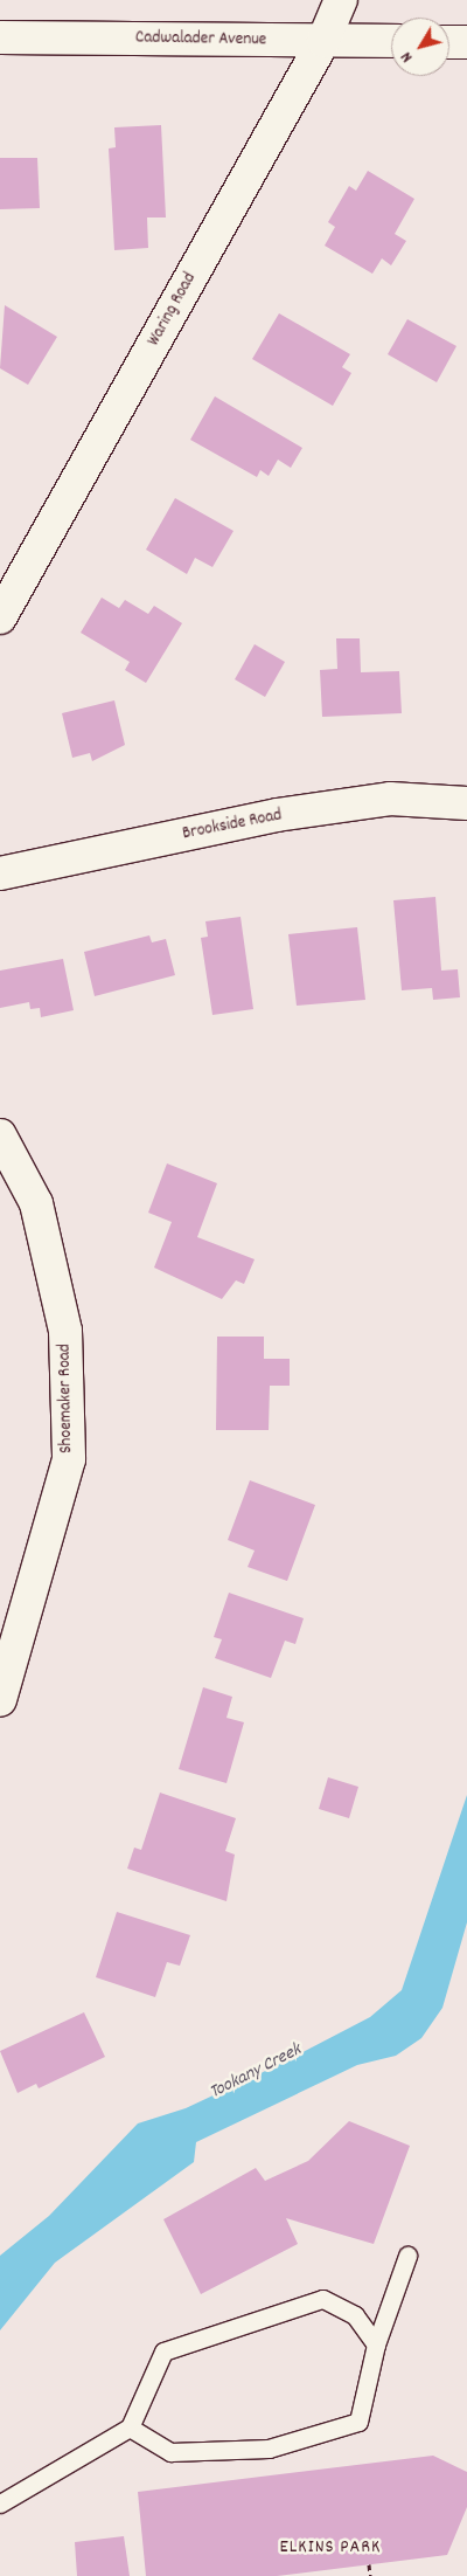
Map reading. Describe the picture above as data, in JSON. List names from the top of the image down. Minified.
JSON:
{"streets":{"street":["Cadwalader Avenue","Waring Road","Brookside Road","Shoemaker Road"]},"crossings":[["Cadwalader Avenue","Waring Road"]],"districts":["ELKINS PARK"],"water":["Tookany Creek"],"north":"bottom left"}
